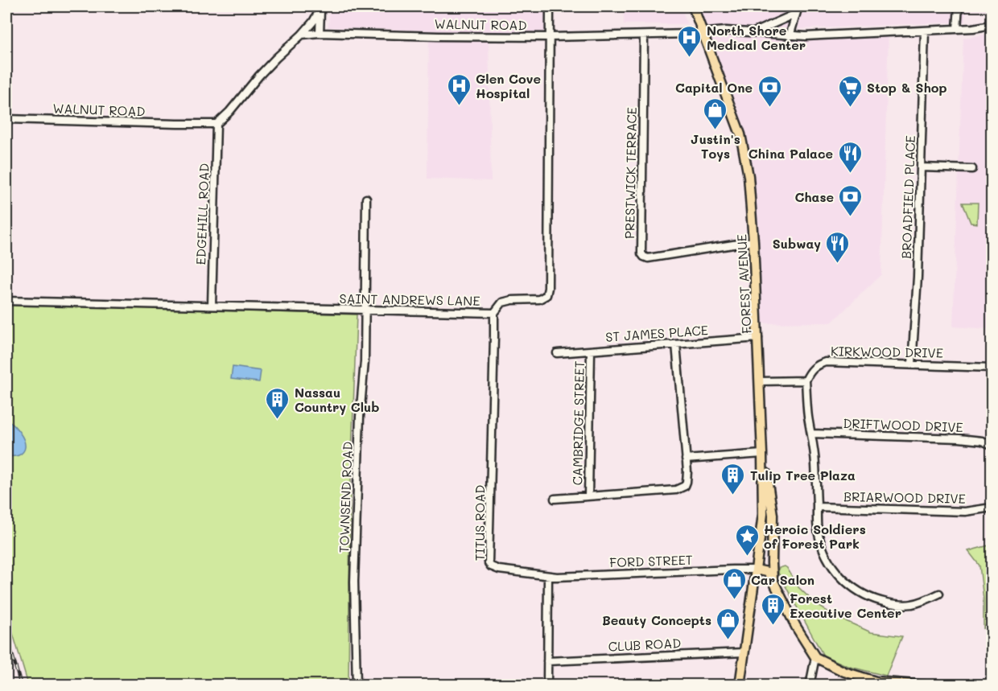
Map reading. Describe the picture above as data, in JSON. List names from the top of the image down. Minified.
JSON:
{"streets":{"main road":["FOREST AVENUE"],"street":["WALNUT ROAD","PRESTWICK TERRACE","BROADFIELD PLACE","EDGEHILL ROAD","SAINT ANDREWS LANE","ST JAMES PLACE","KIRKWOOD DRIVE","CAMBRIDGE STREET","DRIFTWOOD DRIVE","TOWNSEND ROAD","BRIARWOOD DRIVE","TITUS ROAD","FORD STREET","CLUB ROAD"]},"crossings":[["WALNUT ROAD","PRESTWICK TERRACE"],["WALNUT ROAD","BROADFIELD PLACE"],["WALNUT ROAD","EDGEHILL ROAD"],["WALNUT ROAD","FOREST AVENUE"],["WALNUT ROAD","SAINT ANDREWS LANE"],["PRESTWICK TERRACE","FOREST AVENUE"],["BROADFIELD PLACE","KIRKWOOD DRIVE"],["EDGEHILL ROAD","SAINT ANDREWS LANE"],["FOREST AVENUE","ST JAMES PLACE"],["FOREST AVENUE","FORD STREET"],["FOREST AVENUE","CLUB ROAD"],["SAINT ANDREWS LANE","TOWNSEND ROAD"],["SAINT ANDREWS LANE","TITUS ROAD"],["ST JAMES PLACE","CAMBRIDGE STREET"],["TITUS ROAD","FORD STREET"]],"places":{"hospital":["North Shore Medical Center","Glen Cove Hospital"],"bank":["Capital One","Chase"],"supermarket":["Stop & Shop"],"shop":["Justin's Toys","Car Salon","Beauty Concepts"],"restaurant":["China Palace","Subway"],"building":["Nassau Country Club","Tulip Tree Plaza","Forest Executive Center"],"place":["Heroic Soldiers of Forest Park"]}}
